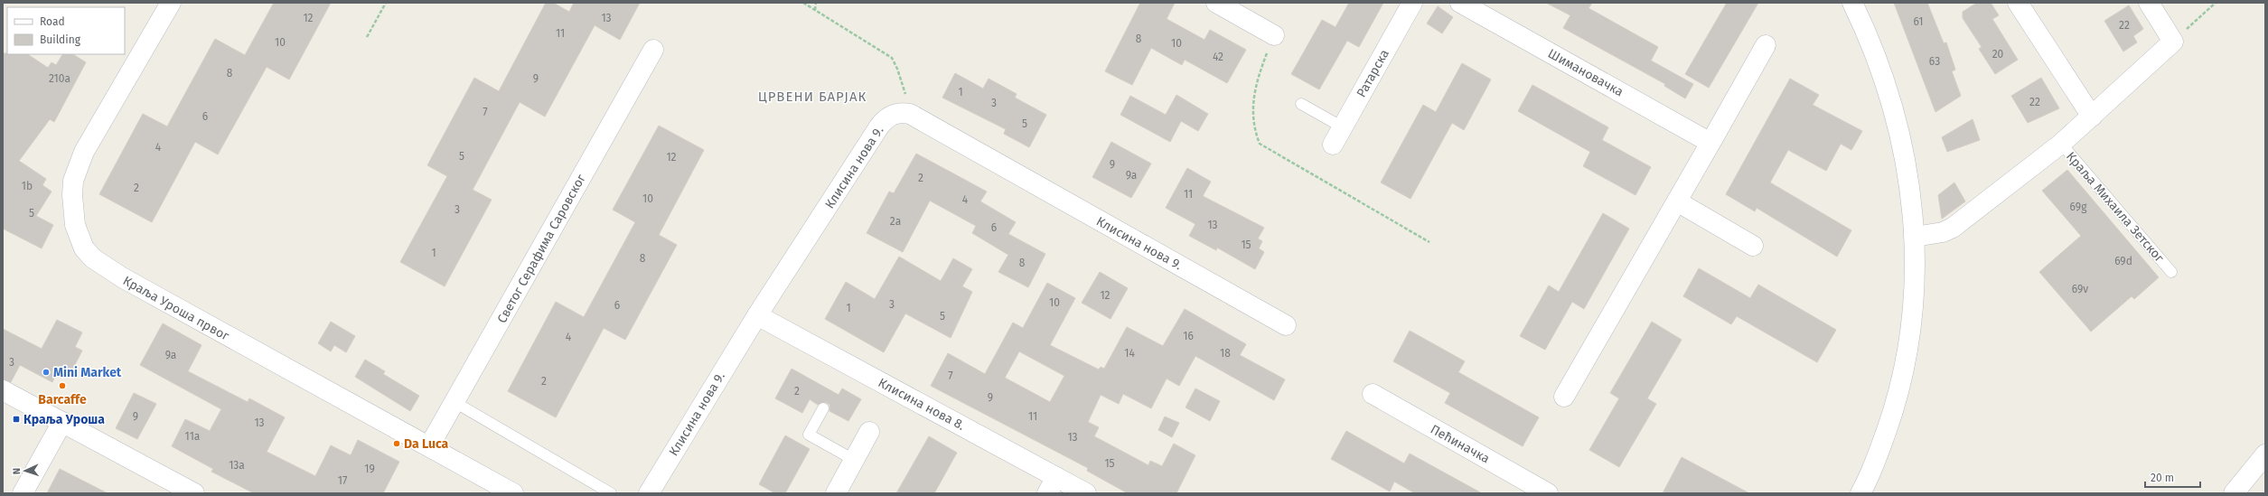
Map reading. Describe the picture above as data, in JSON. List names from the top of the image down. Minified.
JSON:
{"streets":{"street":["Шимановачка","Ратарска","Клисина нова 9.","Краља Михаила Зетског","Светог Серафима Саровског","Краља Уроша првог","Клисина нова 8.","Пећиначка"]},"crossings":[["Клисина нова 9.","Клисина нова 8."],["Светог Серафима Саровског","Краља Уроша првог"]],"districts":["ЦРВЕНИ БАРЈАК"],"places":{"other":["Mini Market","Barcaffe","Da Luca"],"transit":["Краља Уроша"]},"house_numbers":["12","13","61","22","11","8","10","10","20","42","63","8","210a","9","1","22","3","7","6","5","4","5","12","9","9a","2","1b","2","11","10","4","69g","3","5","2a","13","6","15","1","8","69d","8","69v","12","10","3","6","1","5","16","4","14","18","9a","3","7","2","2","9","9","11","13","11a","13","15","13a","19","17"],"legend":["Road","Building"],"scale_bar":"20 m","north":"left"}
